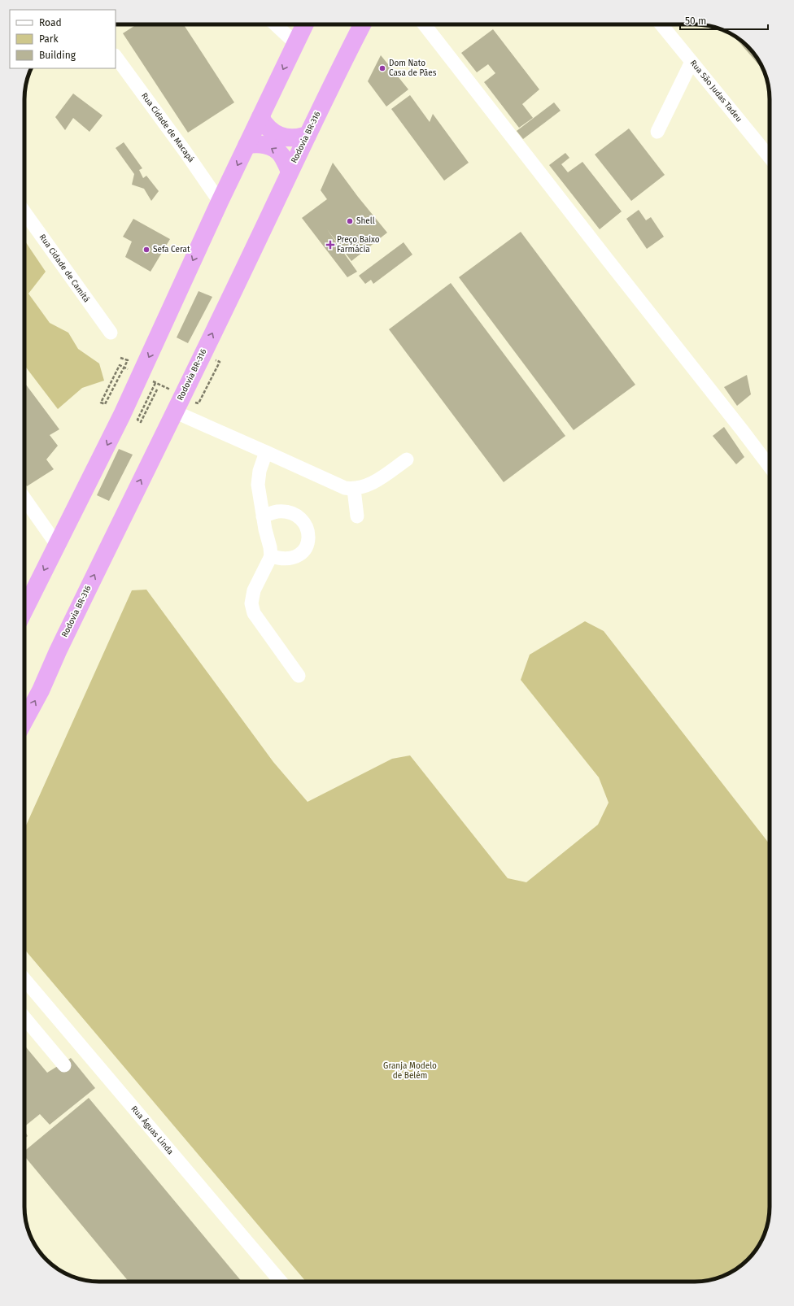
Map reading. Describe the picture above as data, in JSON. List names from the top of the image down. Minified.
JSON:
{"streets":{"highway":["Rodovia BR-316"],"street":["Rua São Judas Tadeu","Rua Cidade de Macapá","Rua Cidade de Camitá","Rua Águas Linda"]},"parks":["Granja Modelo de Belém"],"places":{"other":["Dom Nato Casa de Pães","Shell","Sefa Cerat"],"health":["Preço Baixo Farmácia"]},"legend":["Road","Park","Building"],"scale_bar":"50 m"}
